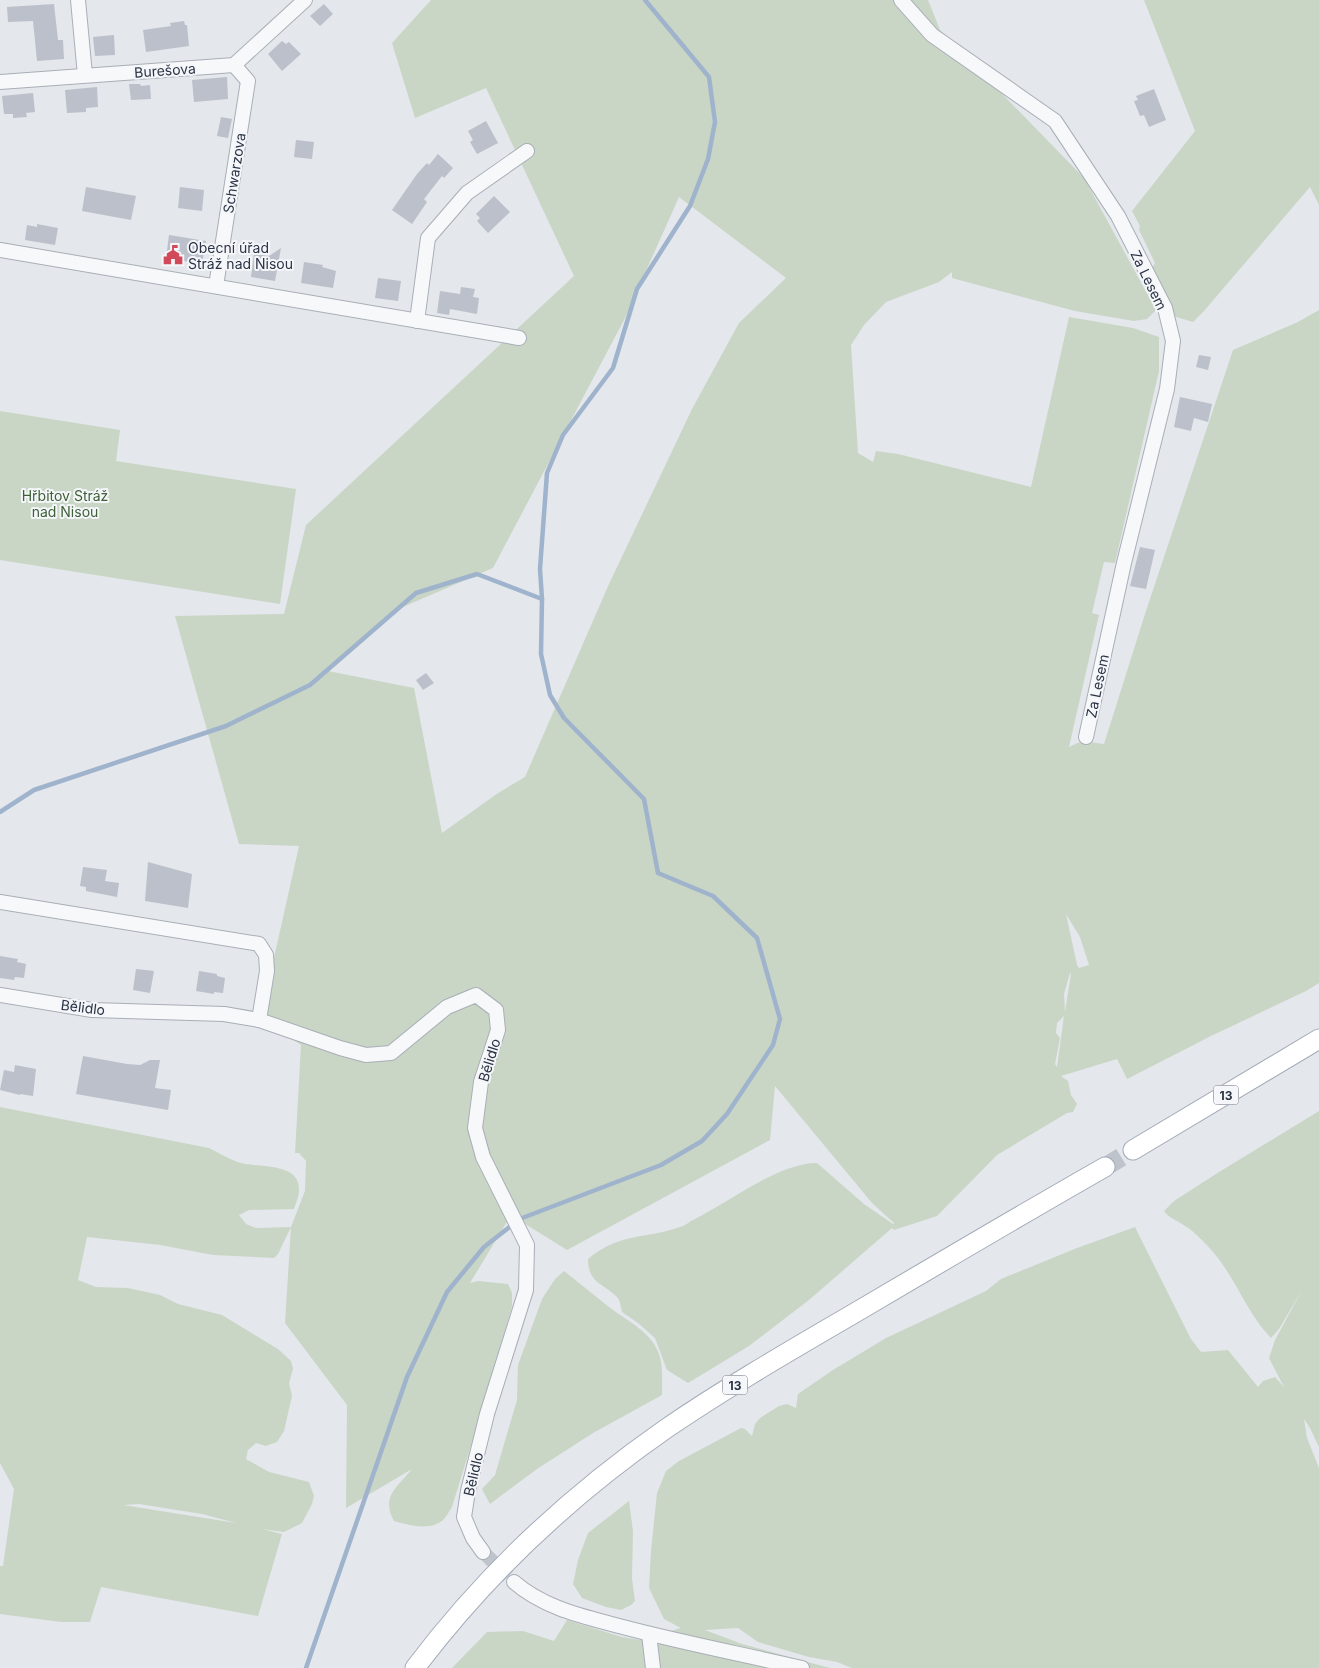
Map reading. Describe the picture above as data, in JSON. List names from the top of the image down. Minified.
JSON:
{"streets":{"main road":["13"],"street":["Burešova","Schwarzova","Za Lesem","Bělidlo"]},"crossings":[["Burešova","Schwarzova"]],"parks":["Hřbitov Stráž nad Nisou"],"places":{"public building":["Obecní úřad Stráž nad Nisou"]}}
